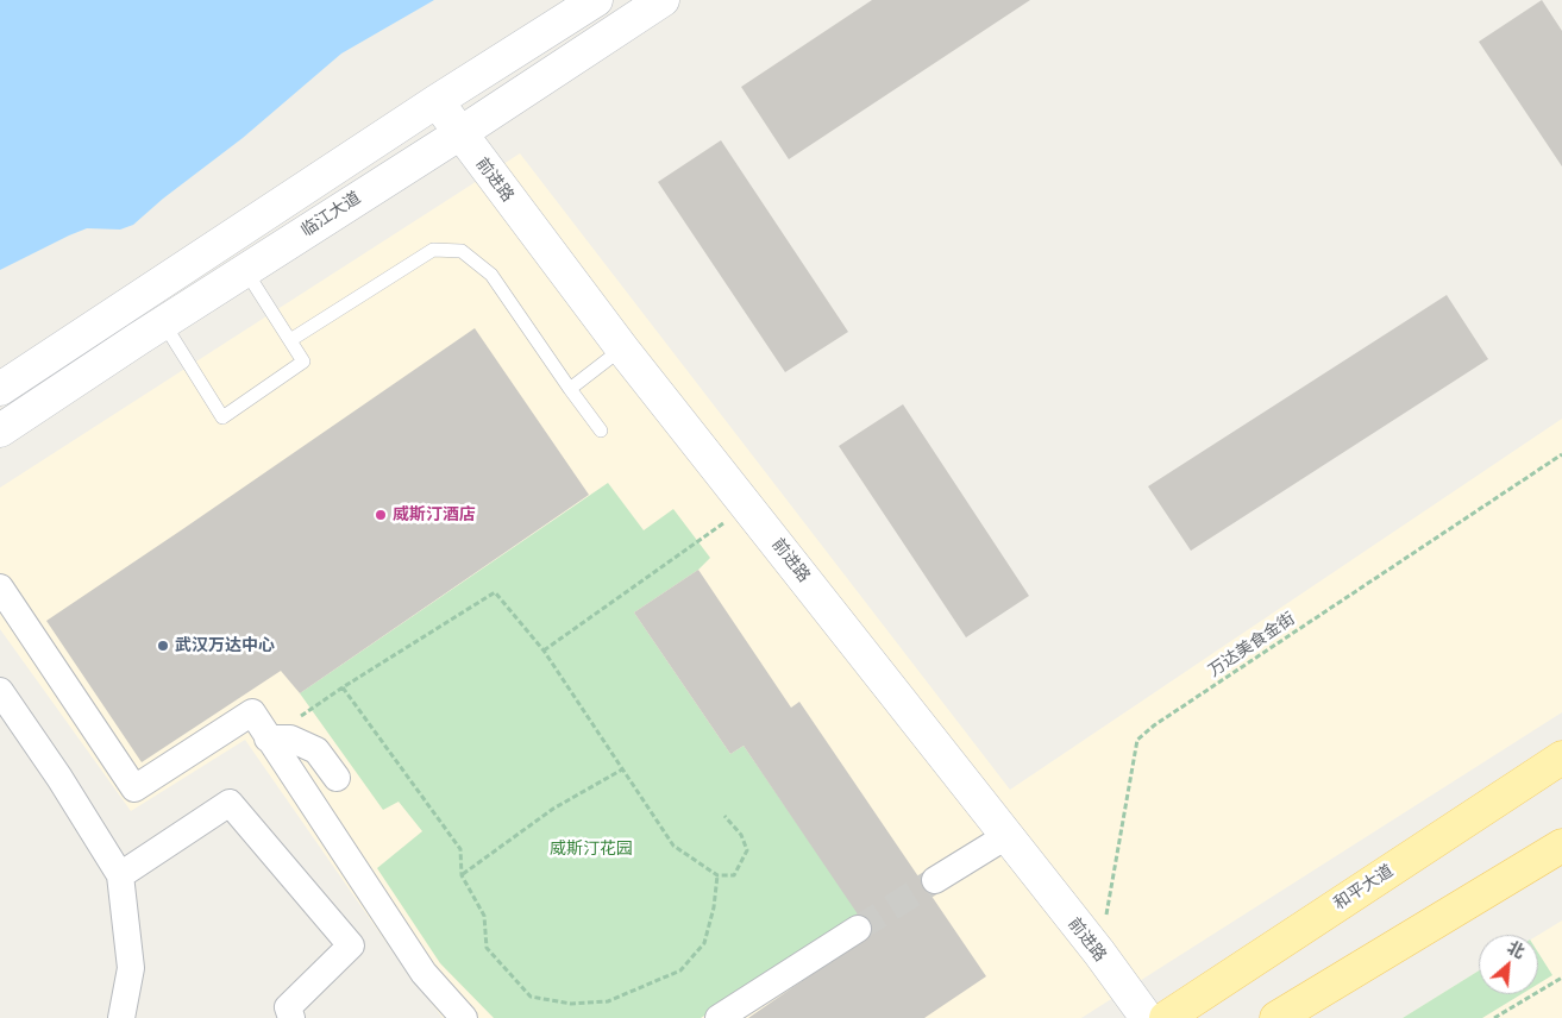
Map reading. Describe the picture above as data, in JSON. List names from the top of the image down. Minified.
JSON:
{"streets":{"main road":["前进路","临江大道","和平大道"],"path":["万达美食金街"]},"crossings":[["前进路","临江大道"],["前进路","万达美食金街"]],"parks":["威斯汀花园"],"places":["威斯汀酒店","武汉万达中心"],"north":"top right"}
